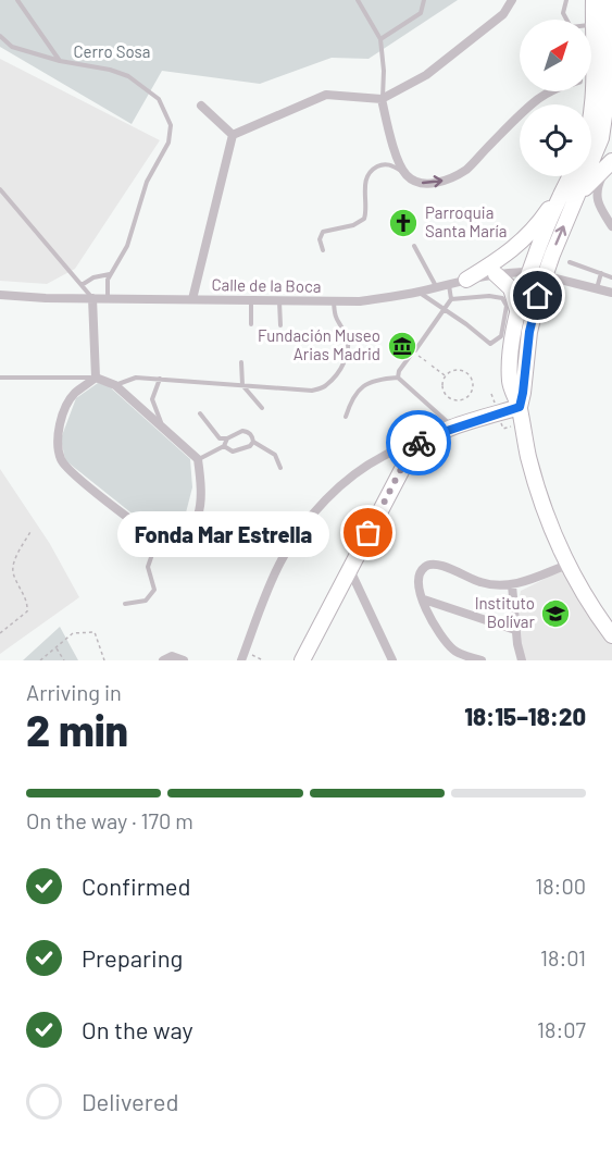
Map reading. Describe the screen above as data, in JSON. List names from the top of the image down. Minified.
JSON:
{"streets":{"street":["Calle de la Boca"]},"parks":["Cerro Sosa"],"places":{"church":["Parroquia Santa María"],"museum":["Fundación Museo Arias Madrid"],"other":["Fonda Mar Estrella"],"school or university":["Instituto Bolívar"]},"north":"top right","page":{"bubble":"Fonda Mar Estrella","heading":["2 min","Arriving in","18:15–18:20"],"bar":"On the way · 170 m","list":[["Confirmed","18:00"],["Preparing","18:01"],["On the way","18:07"],"Delivered"]}}
